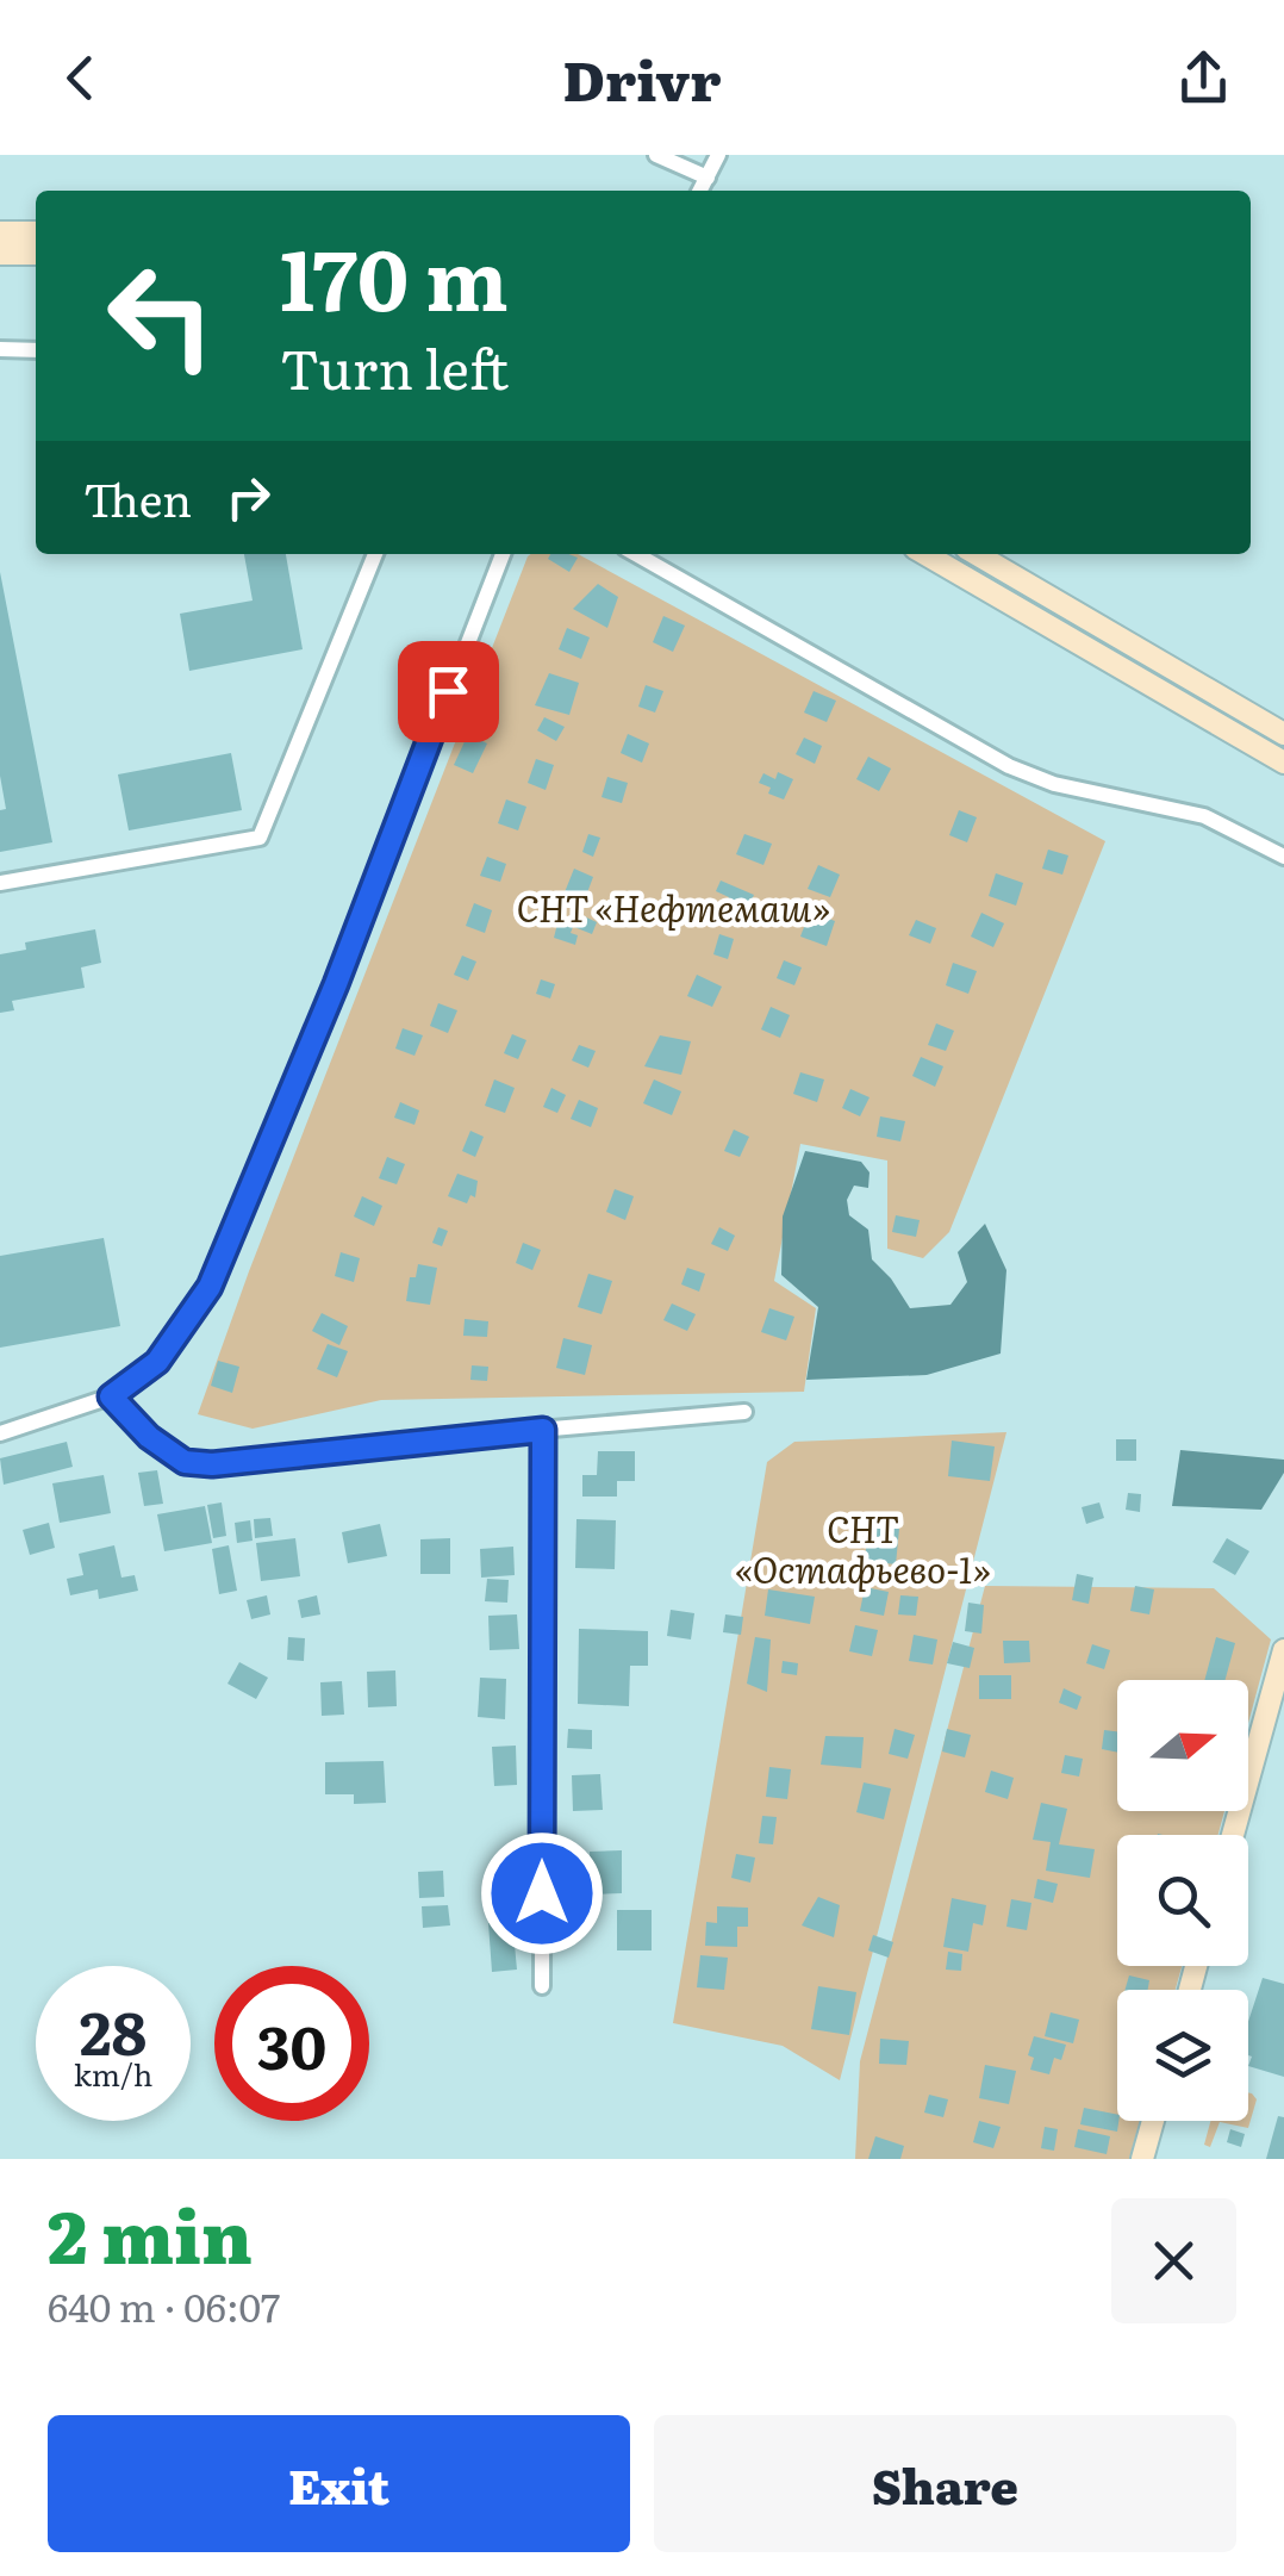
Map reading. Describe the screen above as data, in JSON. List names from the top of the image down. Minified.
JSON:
{"parks":["СНТ «Нефтемаш»","СНТ «Остафьево-1»"],"north":"right","page":{"header":"Drivr","turn":["170 m","Turn left"],"then":"Then","speed":"28 km/h","limit":"30","heading":["2 min","640 m · 06:07"],"buttons":["Exit","Share"]}}
